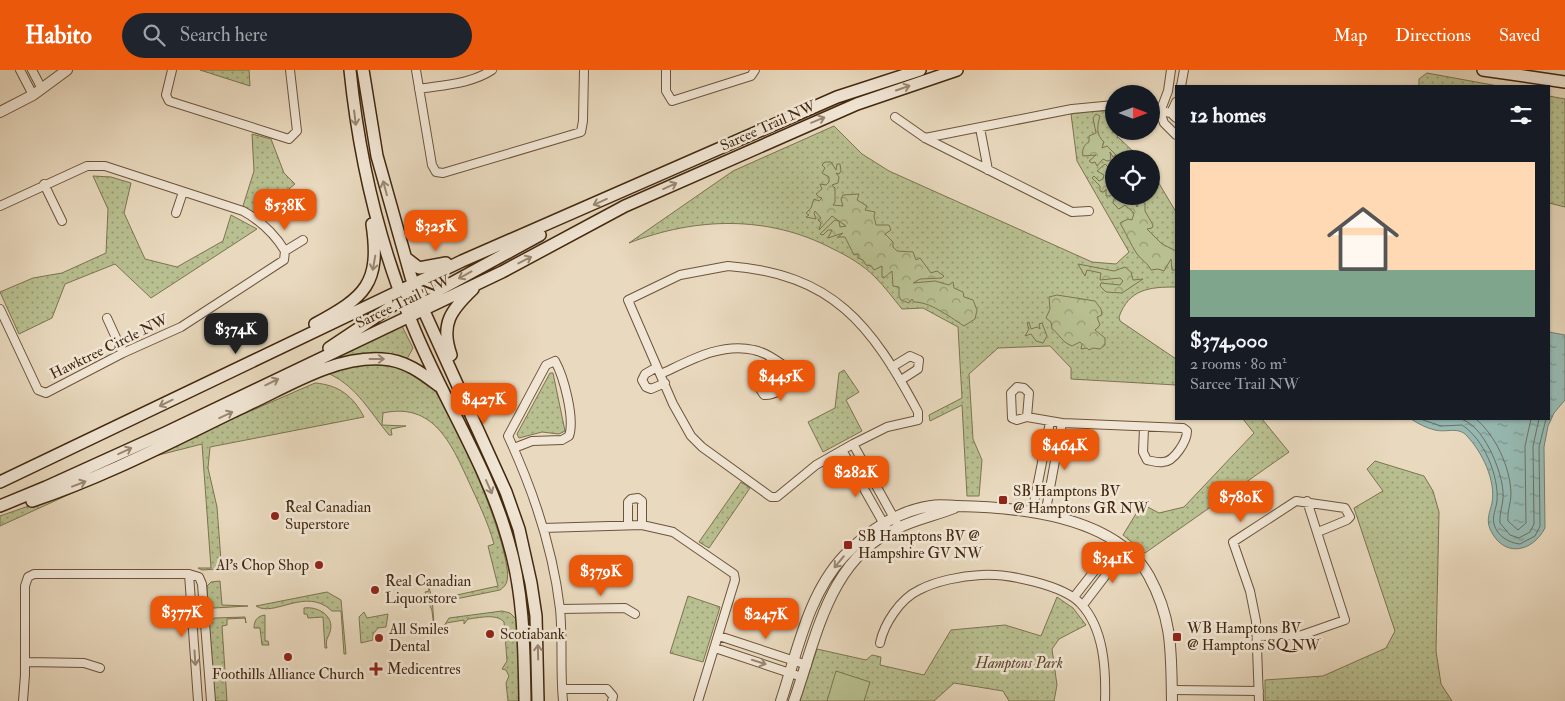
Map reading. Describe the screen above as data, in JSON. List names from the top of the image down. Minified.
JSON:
{"streets":{"main road":["Sarcee Trail NW"],"street":["Hawktree Circle NW"]},"parks":["Hamptons Park"],"places":{"transit":["SB Hamptons BV @ Hamptons GR NW","SB Hamptons BV @ Hampshire GV NW","WB Hamptons BV @ Hamptons SQ NW"],"other":["Real Canadian Superstore","Al's Chop Shop","Real Canadian Liquorstore","Scotiabank","All Smiles Dental","Foothills Alliance Church"],"health":["Medicentres"]},"north":"right","page":{"header":"Habito","search":"Search here","nav":["Map","Directions","Saved"],"heading":"12 homes","list":[{"name":"$374,000","note":"2 rooms · 80 m² · Sarcee Trail NW"}],"price":["$538K","$325K","$374K","$445K","$427K","$464K","$282K","$780K","$341K","$379K","$377K","$247K"]}}
